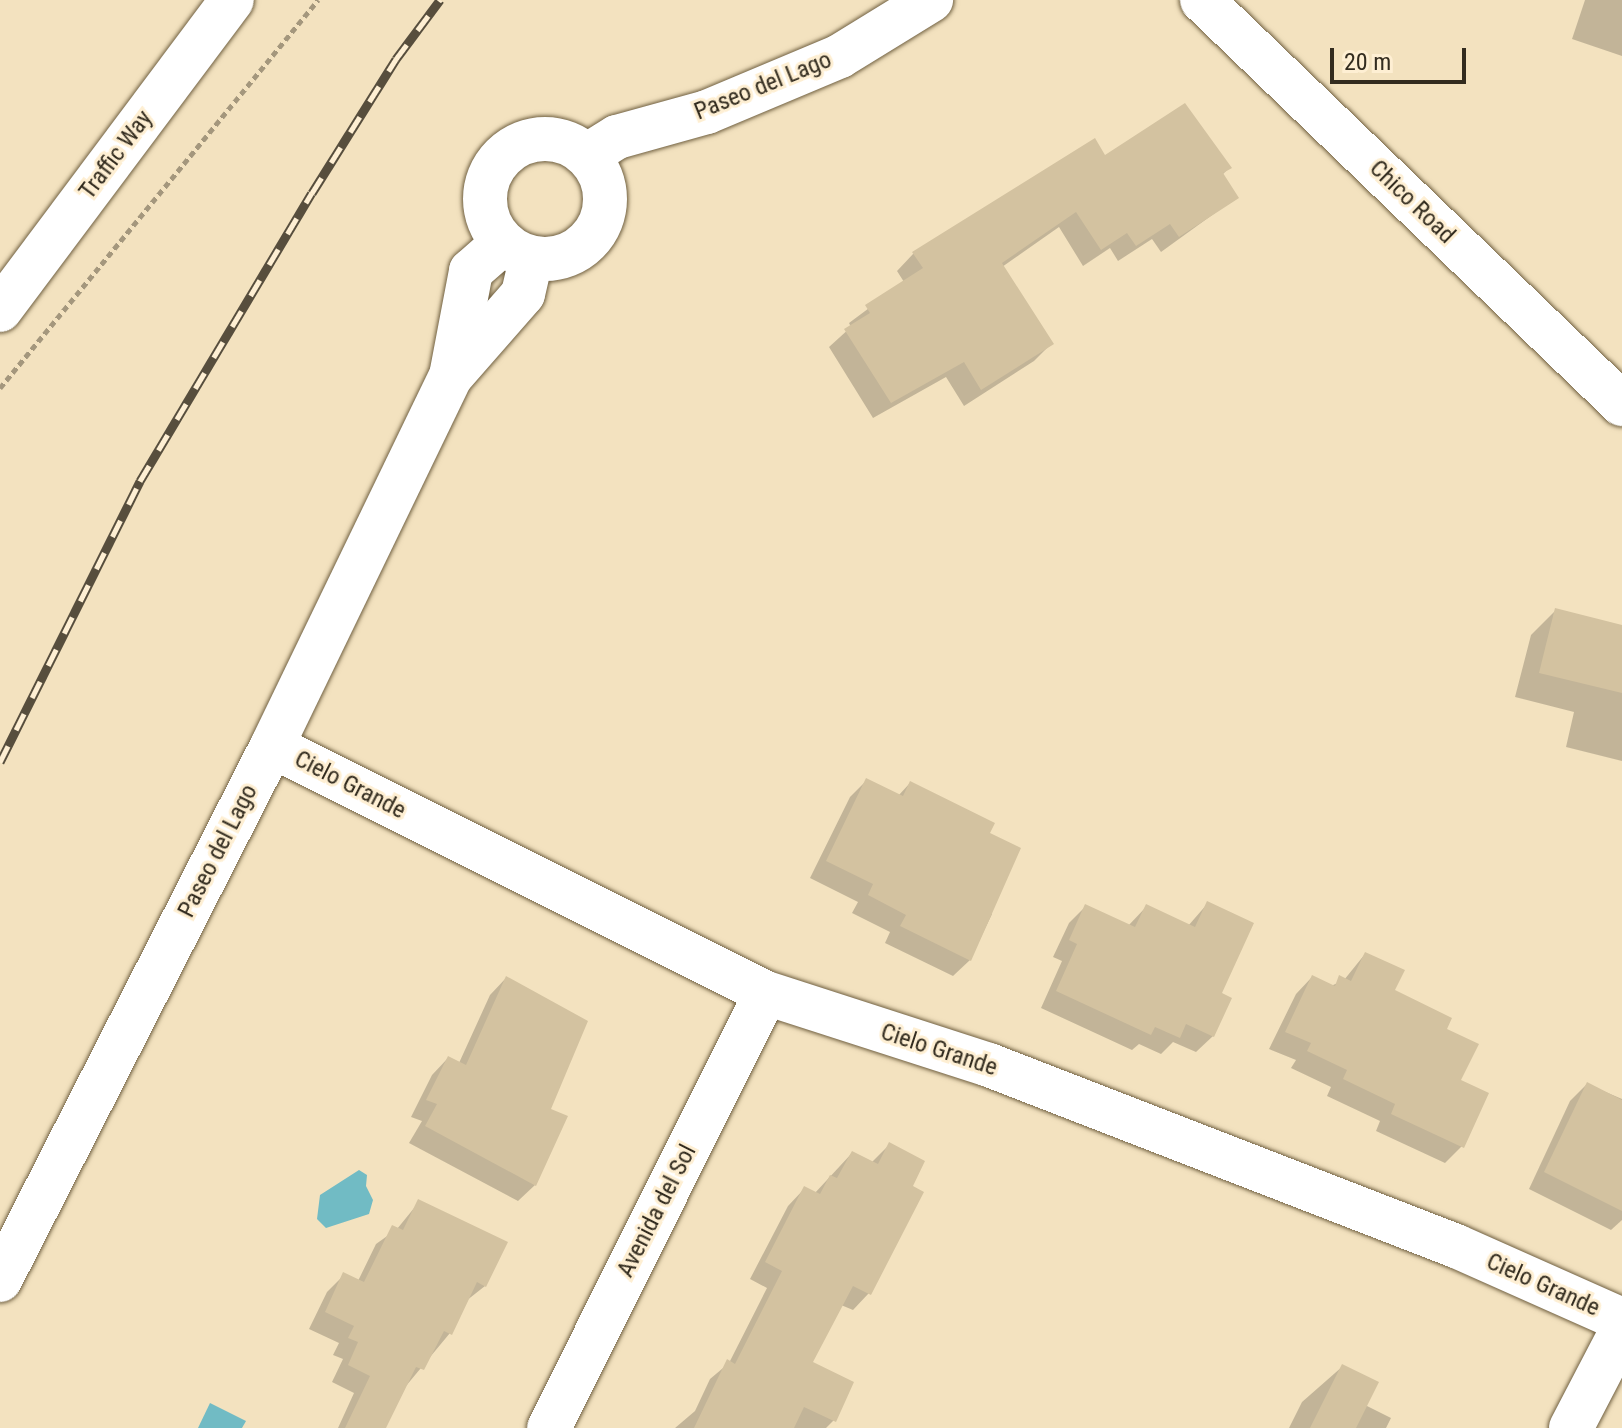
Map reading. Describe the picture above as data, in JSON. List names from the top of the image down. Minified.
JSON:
{"streets":{"street":["Paseo del Lago","Traffic Way","Chico Road","Cielo Grande","Avenida del Sol"]},"crossings":[["Paseo del Lago","Cielo Grande"],["Cielo Grande","Avenida del Sol"]],"scale_bar":"20 m"}
